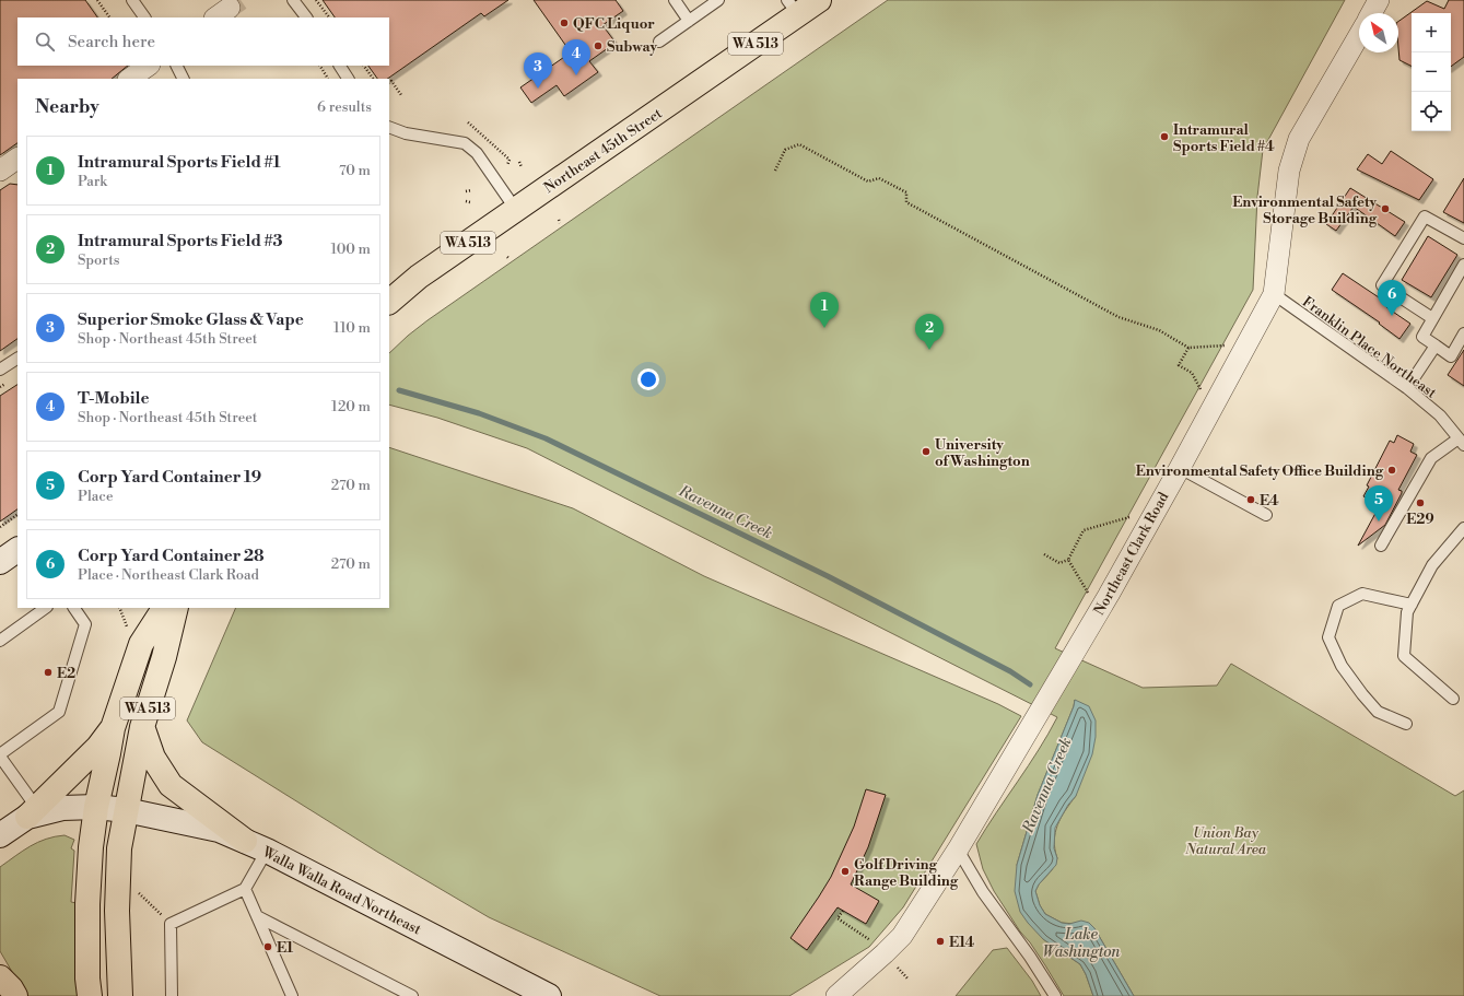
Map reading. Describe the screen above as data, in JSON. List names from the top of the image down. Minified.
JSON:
{"streets":{"main road":["WA 513","Northeast 45th Street"],"street":["Northeast Clark Road","Walla Walla Road Northeast"],"lane":["Franklin Place Northeast"]},"crossings":[["WA 513","Walla Walla Road Northeast"],["Franklin Place Northeast","Northeast Clark Road"]],"water":["Ravenna Creek","Lake Washington"],"parks":["Union Bay Natural Area"],"places":["QFC Liquor","Subway","Intramural Sports Field #4","Environmental Safety Storage Building","University of Washington","Environmental Safety Office Building","E4","E29","E2","Golf Driving Range Building","E14","E1"],"north":"top left","page":{"map_buttons":["+","−"],"search":"Search here","pins":["4","3","6","1","2","5"],"heading":["Nearby","6 results"],"list":[{"mark":"1","name":"Intramural Sports Field #1","note":"Park","value":"70 m"},{"mark":"2","name":"Intramural Sports Field #3","note":"Sports","value":"100 m"},{"mark":"3","name":"Superior Smoke Glass & Vape","note":"Shop · Northeast 45th Street","value":"110 m"},{"mark":"4","name":"T-Mobile","note":"Shop · Northeast 45th Street","value":"120 m"},{"mark":"5","name":"Corp Yard Container 19","note":"Place","value":"270 m"},{"mark":"6","name":"Corp Yard Container 28","note":"Place · Northeast Clark Road","value":"270 m"}]}}
